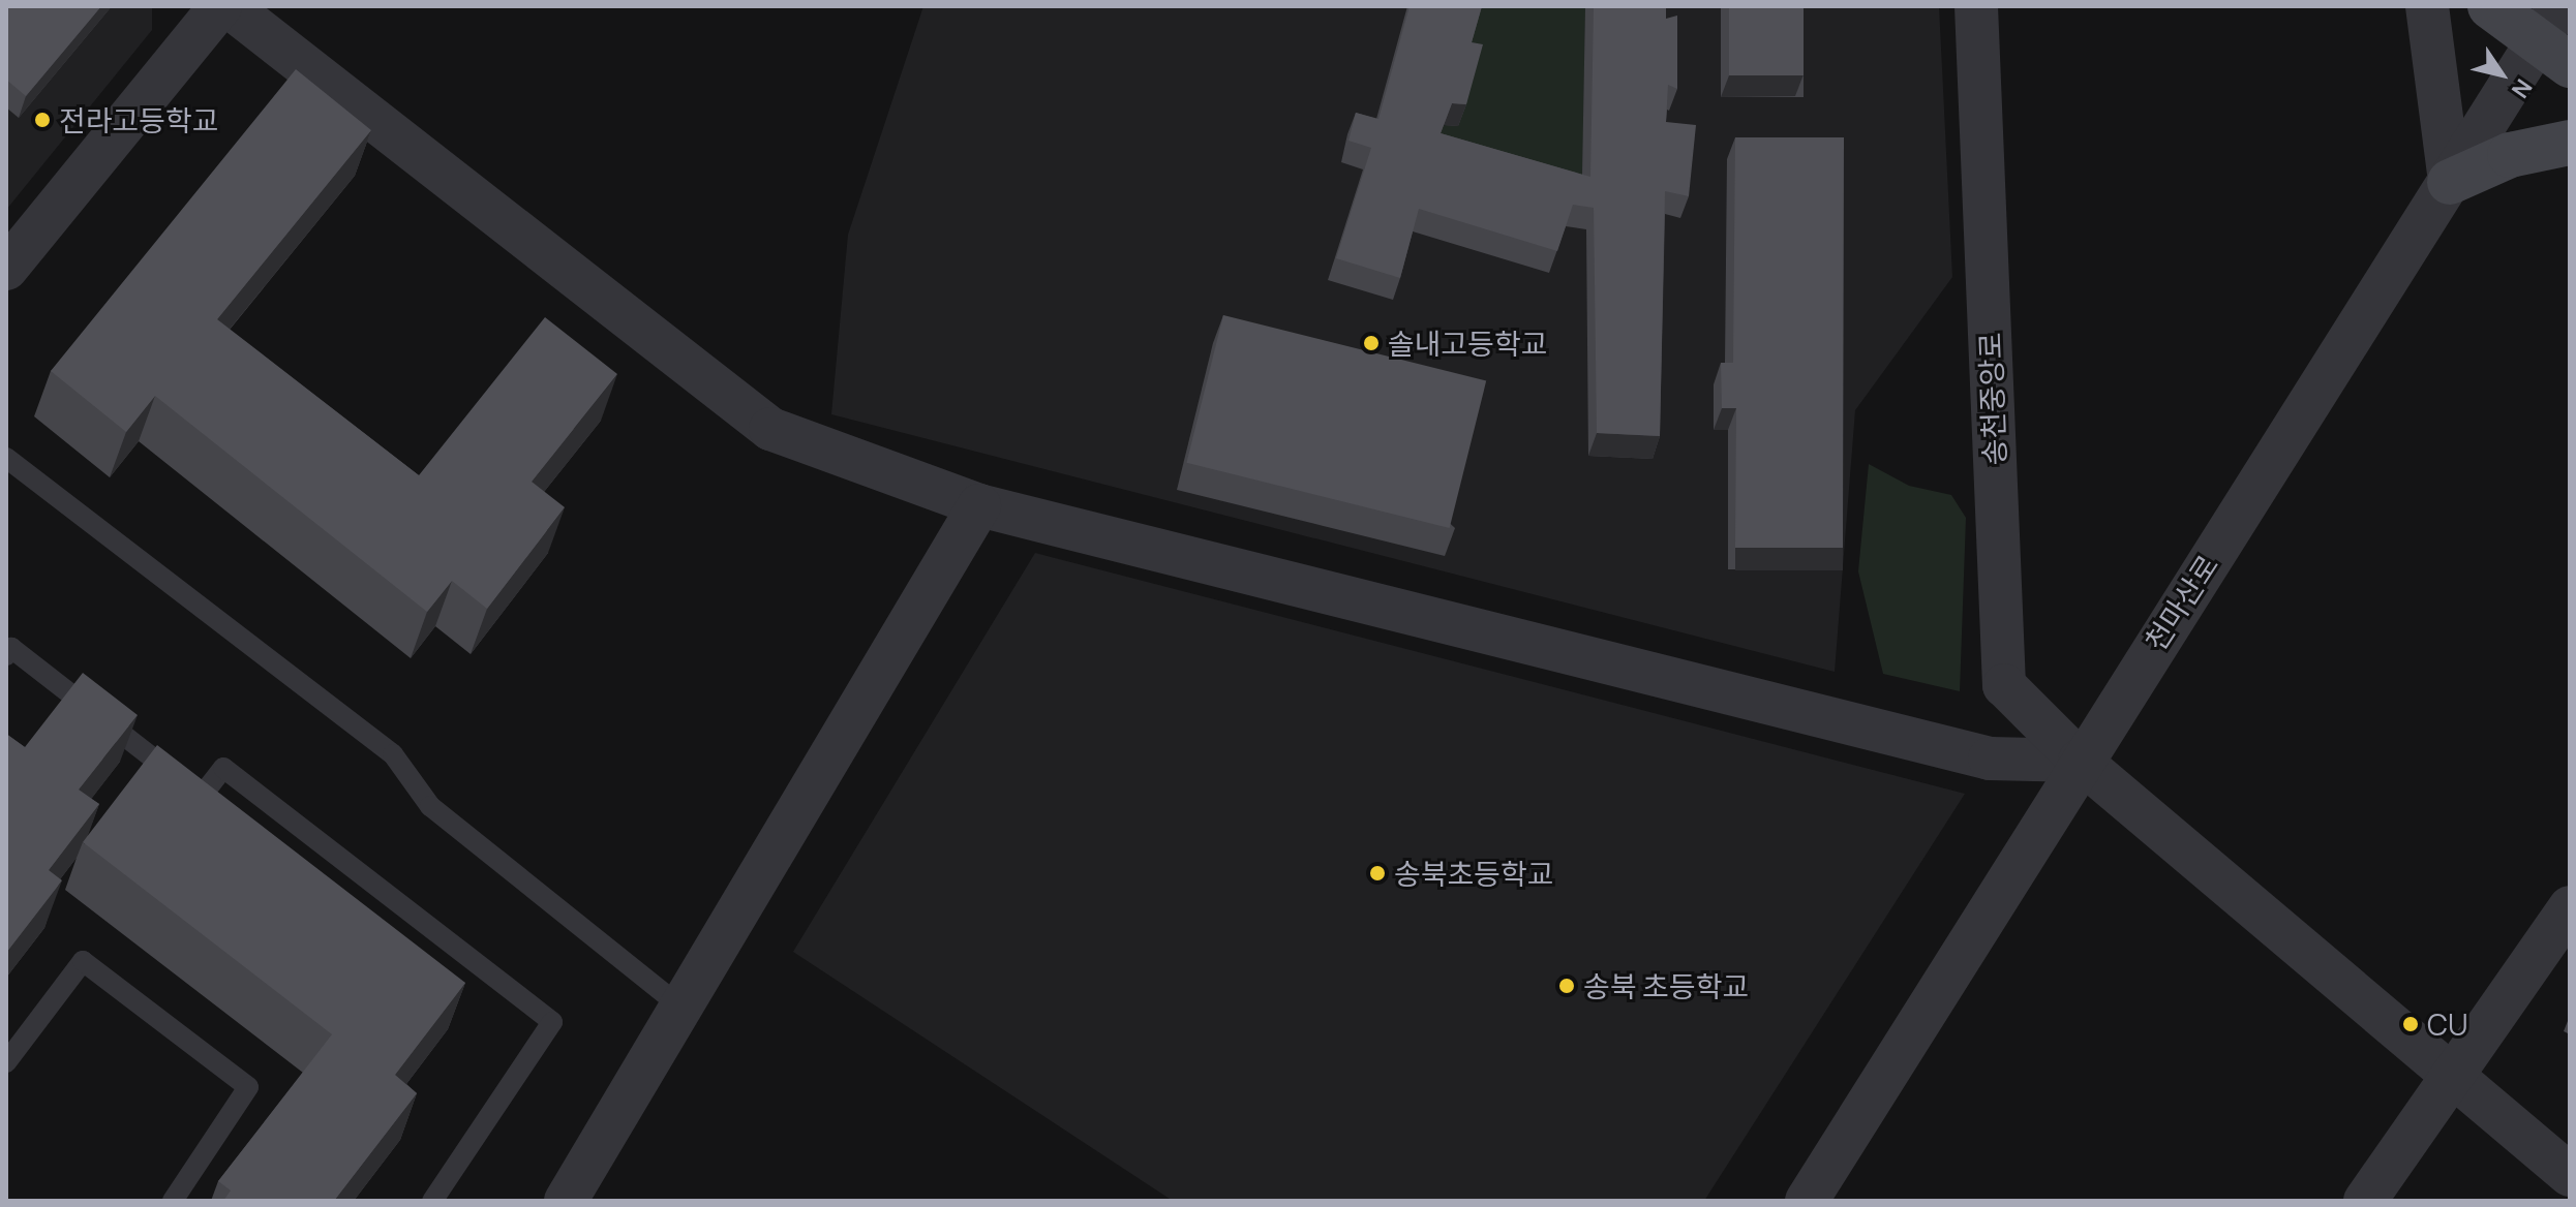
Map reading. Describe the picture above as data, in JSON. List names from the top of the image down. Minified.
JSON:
{"streets":{"street":["송천중앙로","천마산로"]},"crossings":[["송천중앙로","천마산로"]],"places":["전라고등학교","솔내고등학교","송북초등학교","송북 초등학교","CU"],"north":"bottom right"}
